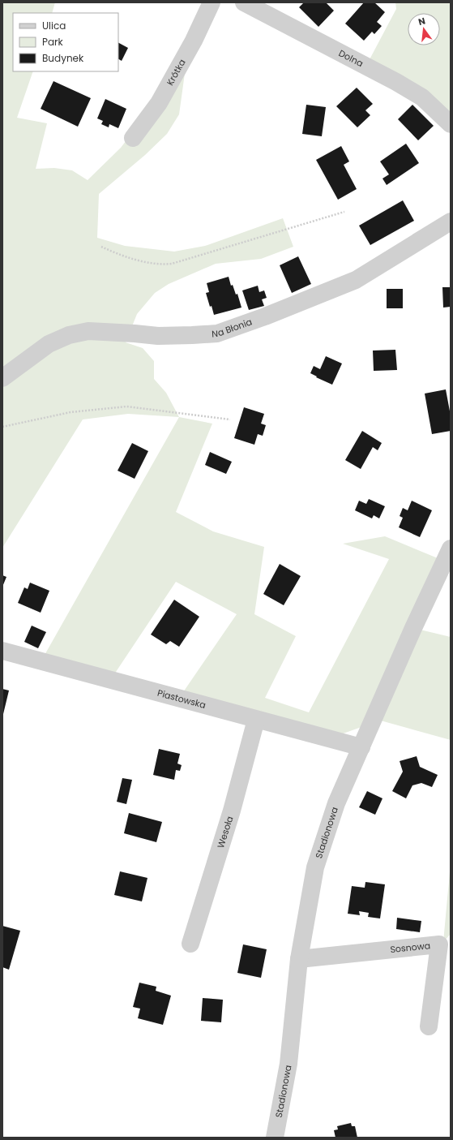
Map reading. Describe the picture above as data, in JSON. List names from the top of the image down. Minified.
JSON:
{"streets":{"street":["Dolna","Krótka","Na Błonia","Piastowska","Wesoła","Stadionowa","Sosnowa"]},"crossings":[["Piastowska","Wesoła"],["Piastowska","Stadionowa"],["Stadionowa","Sosnowa"]],"legend":["Ulica","Park","Budynek"],"north":"top"}
